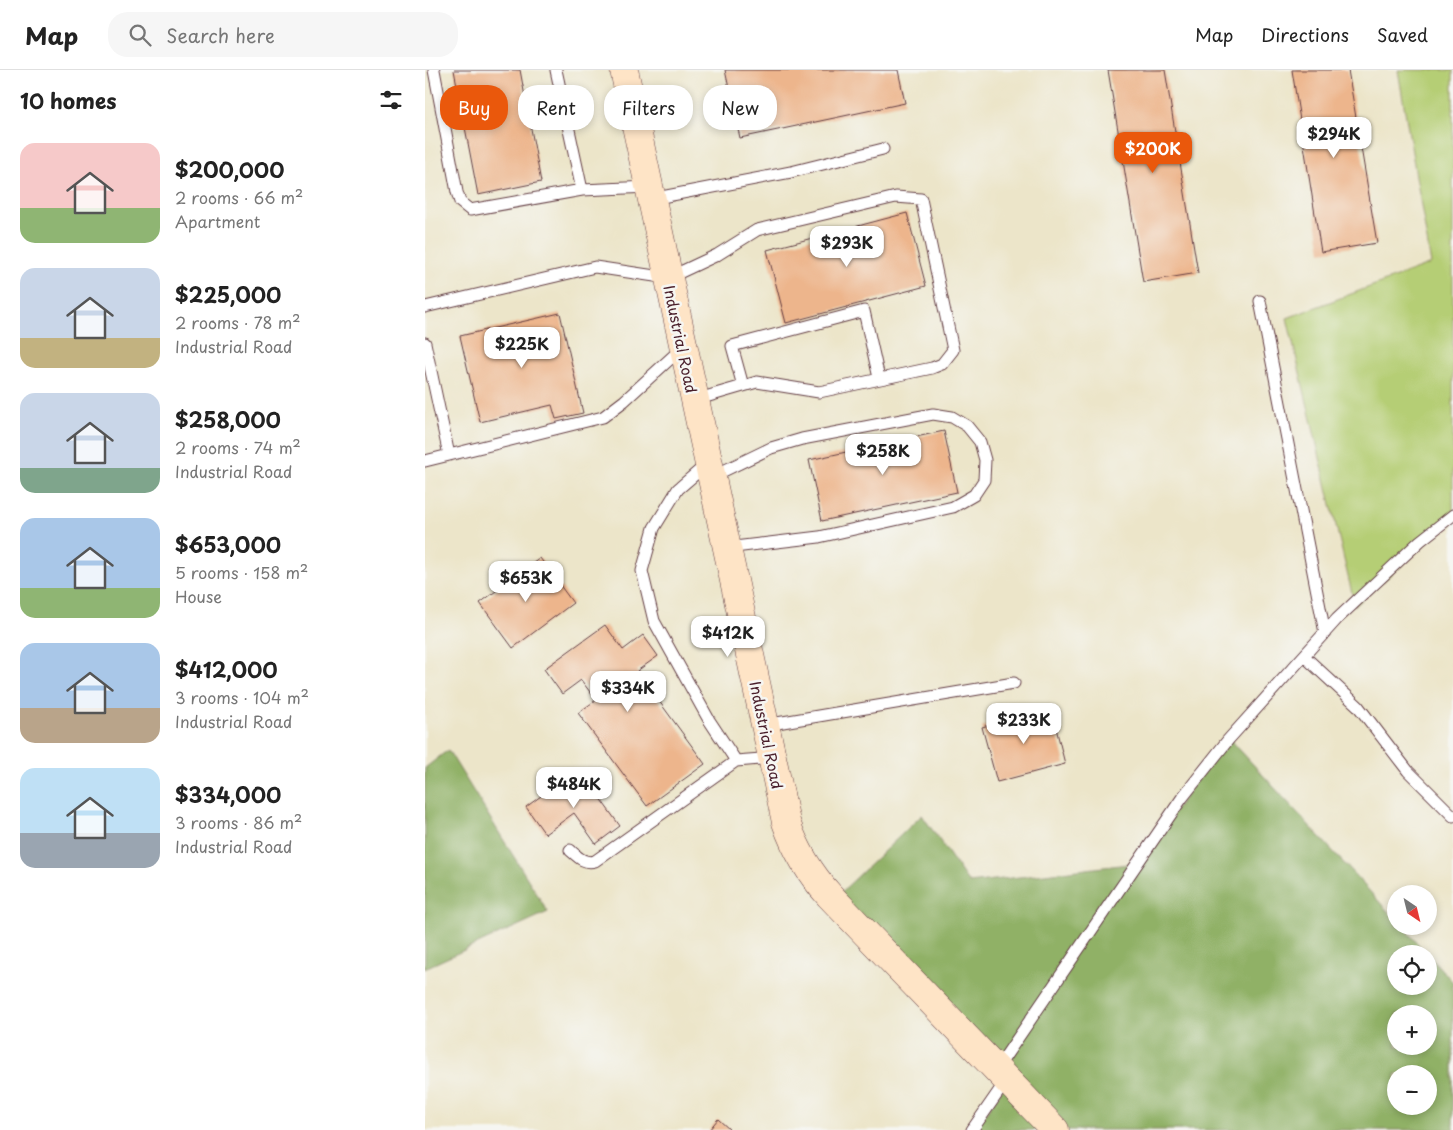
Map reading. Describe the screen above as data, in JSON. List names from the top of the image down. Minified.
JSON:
{"streets":{"street":["Industrial Road"]},"north":"bottom right","page":{"header":"Map","search":"Search here","nav":["Map","Directions","Saved"],"heading":"10 homes","chip":["Buy","Rent","Filters","New"],"price":["$294K","$200K","$293K","$225K","$258K","$653K","$412K","$334K","$233K","$484K"],"list":[{"name":"$200,000","note":"2 rooms · 66 m² · Apartment"},{"name":"$225,000","note":"2 rooms · 78 m² · Industrial Road"},{"name":"$258,000","note":"2 rooms · 74 m² · Industrial Road"},{"name":"$653,000","note":"5 rooms · 158 m² · House"},{"name":"$412,000","note":"3 rooms · 104 m² · Industrial Road"},{"name":"$334,000","note":"3 rooms · 86 m² · Industrial Road"}],"map_buttons":["+","−"]}}
